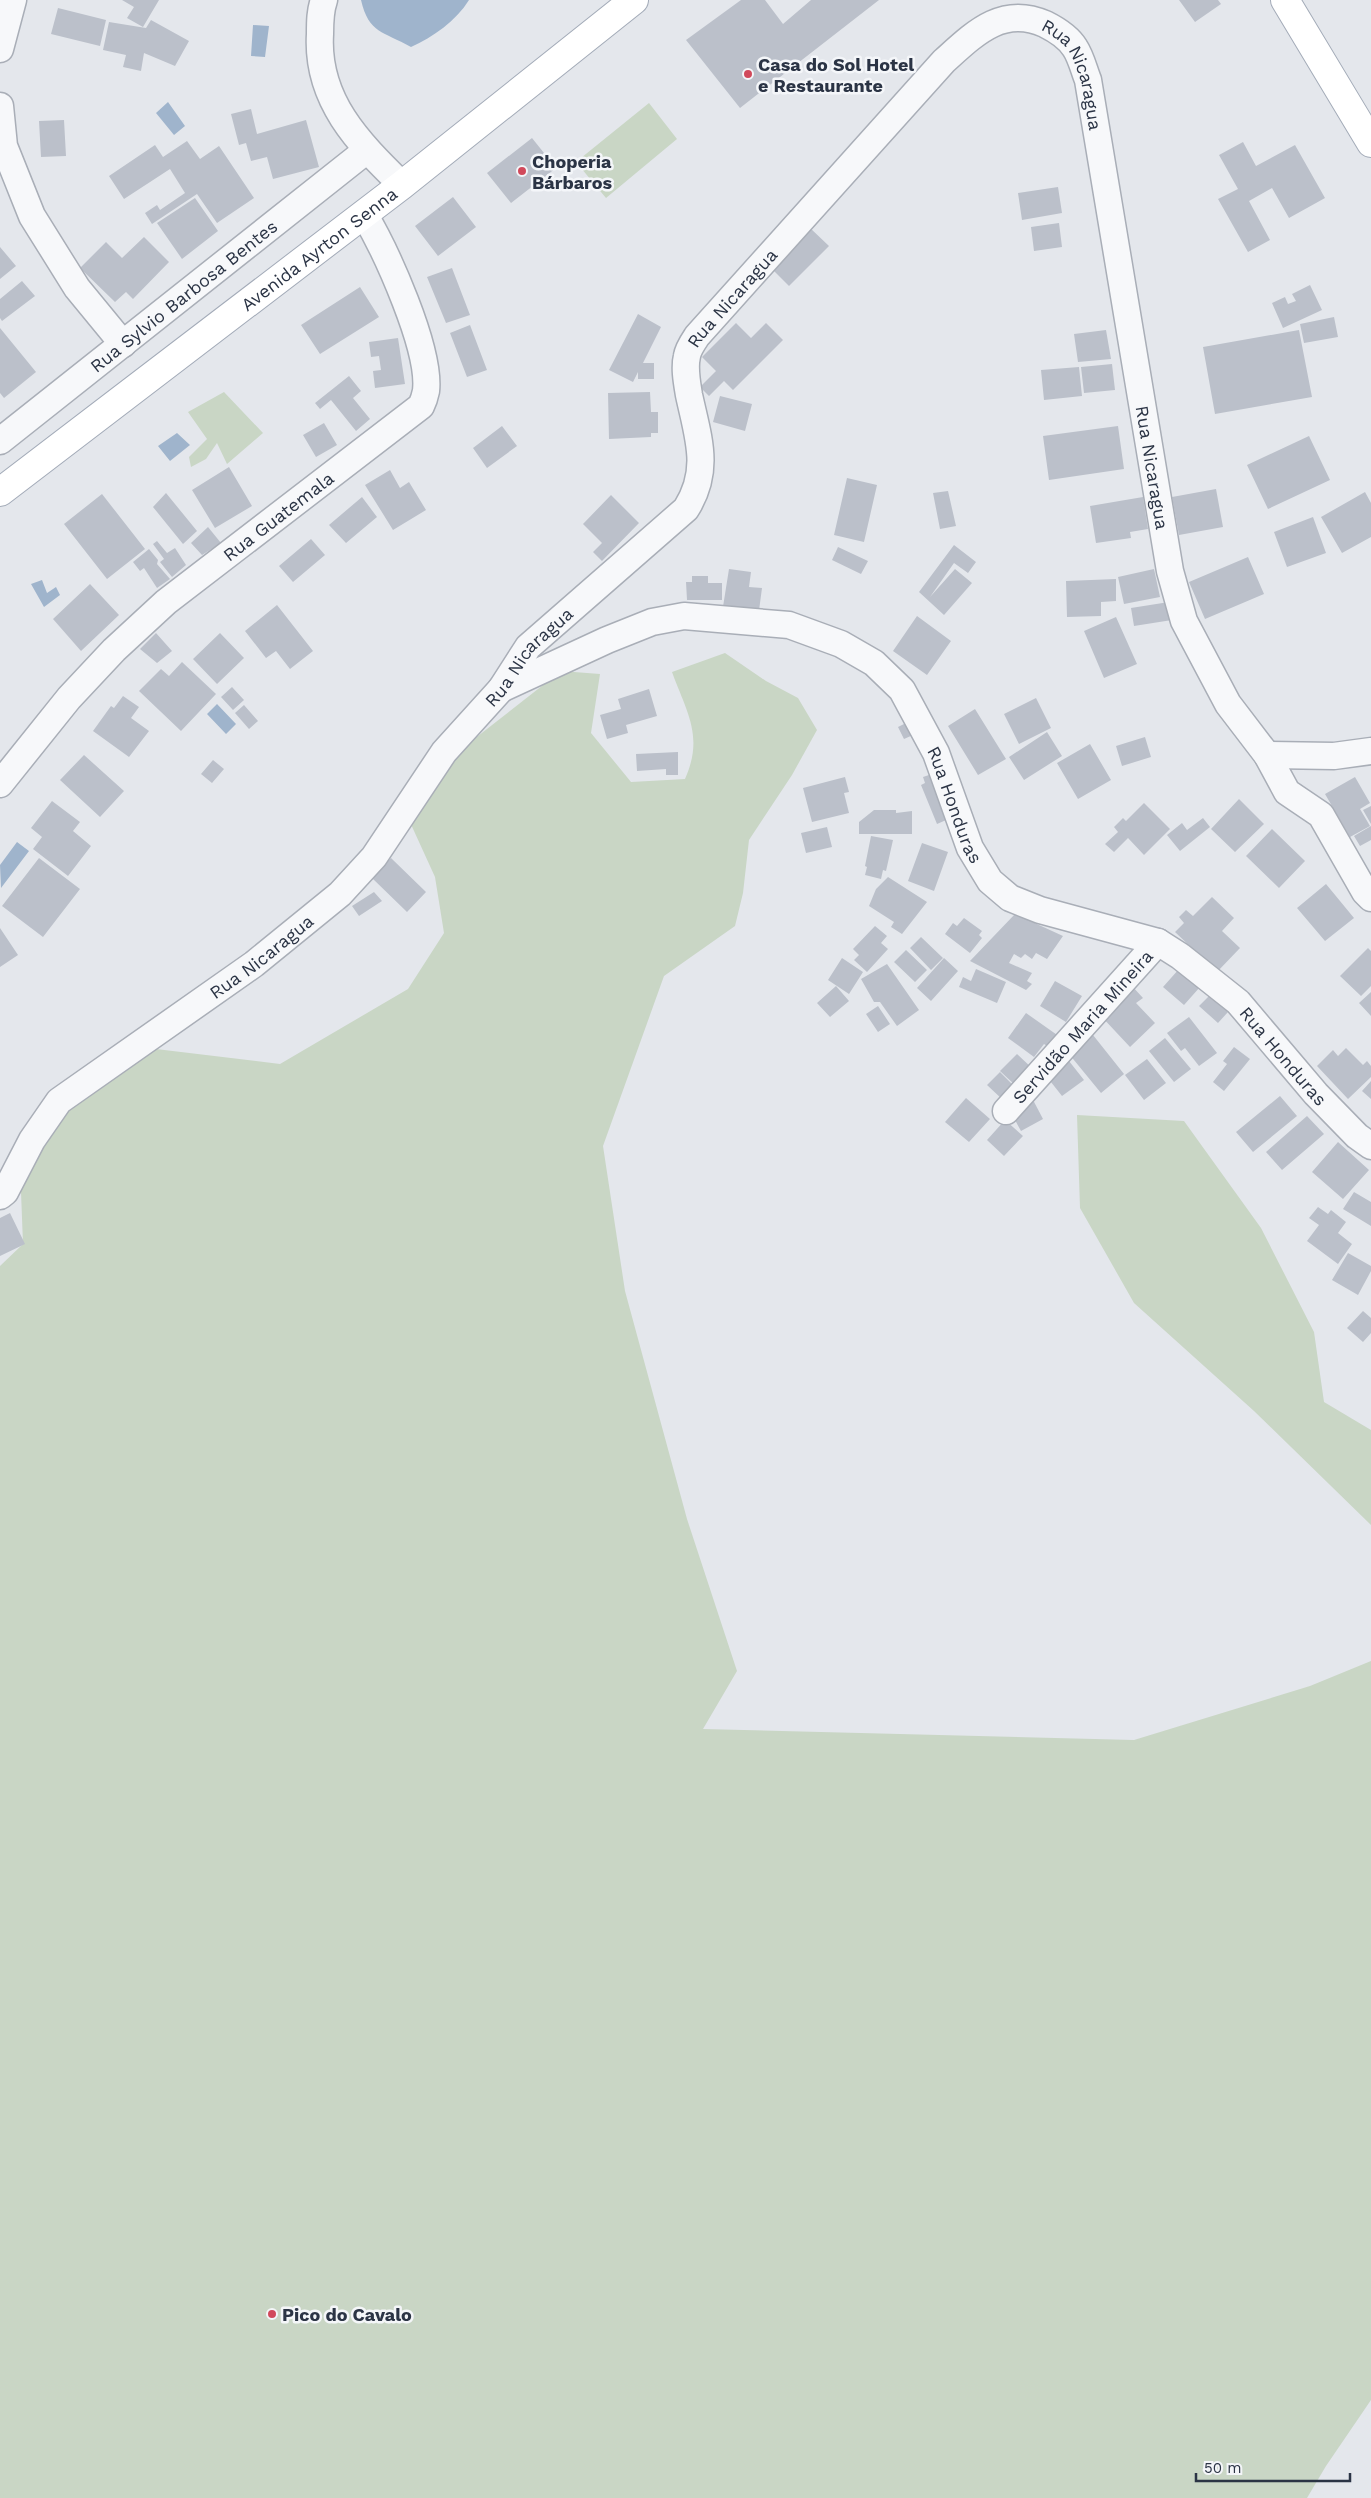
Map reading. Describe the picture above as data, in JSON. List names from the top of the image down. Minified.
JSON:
{"streets":{"main road":["Avenida Ayrton Senna"],"street":["Rua Nicaragua","Rua Sylvio Barbosa Bentes","Rua Guatemala","Rua Honduras","Servidão Maria Mineira"]},"crossings":[["Rua Nicaragua","Rua Honduras"],["Avenida Ayrton Senna","Rua Guatemala"],["Rua Honduras","Servidão Maria Mineira"]],"places":["Casa do Sol Hotel e Restaurante","Choperia Bárbaros","Pico do Cavalo"],"scale_bar":"50 m"}
